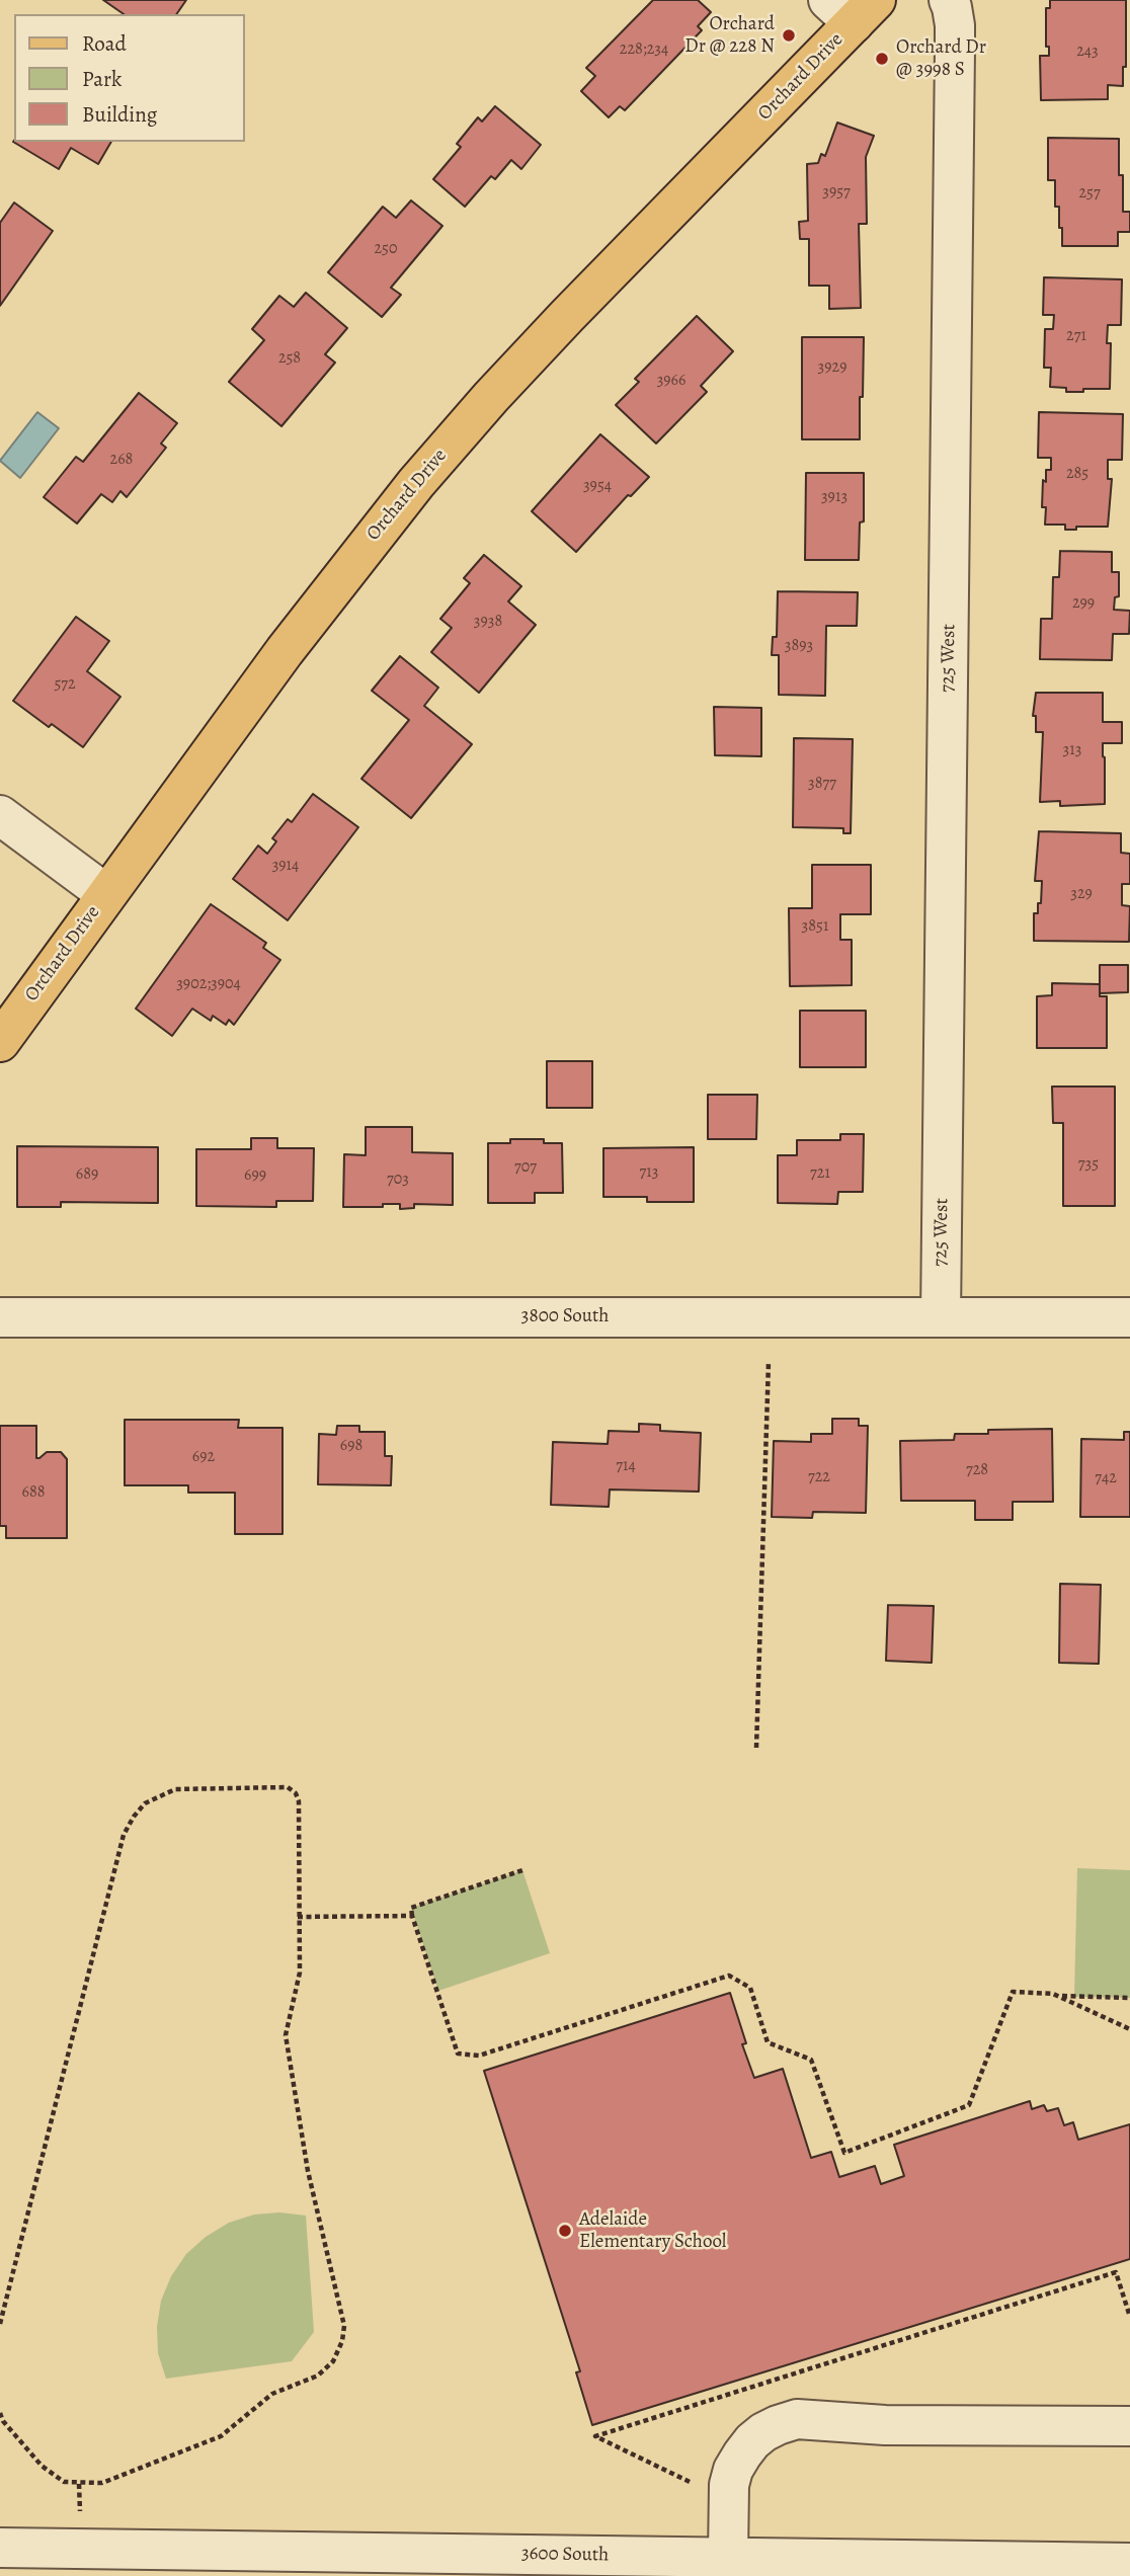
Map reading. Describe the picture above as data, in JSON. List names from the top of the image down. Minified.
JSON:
{"streets":{"main road":["Orchard Drive"],"street":["725 West","3800 South","3600 South"]},"crossings":[["725 West","3800 South"]],"places":["Orchard Dr @ 228 N","Orchard Dr @ 3998 S","Adelaide Elementary School"],"house_numbers":["228;234","243","3957","257","250","271","258","3929","3966","268","285","3954","3913","299","3938","3893","572","313","3877","3914","329","3851","3902;3904","735","707","713","721","689","699","703","698","692","714","728","722","742","688"],"legend":["Road","Park","Building"]}
